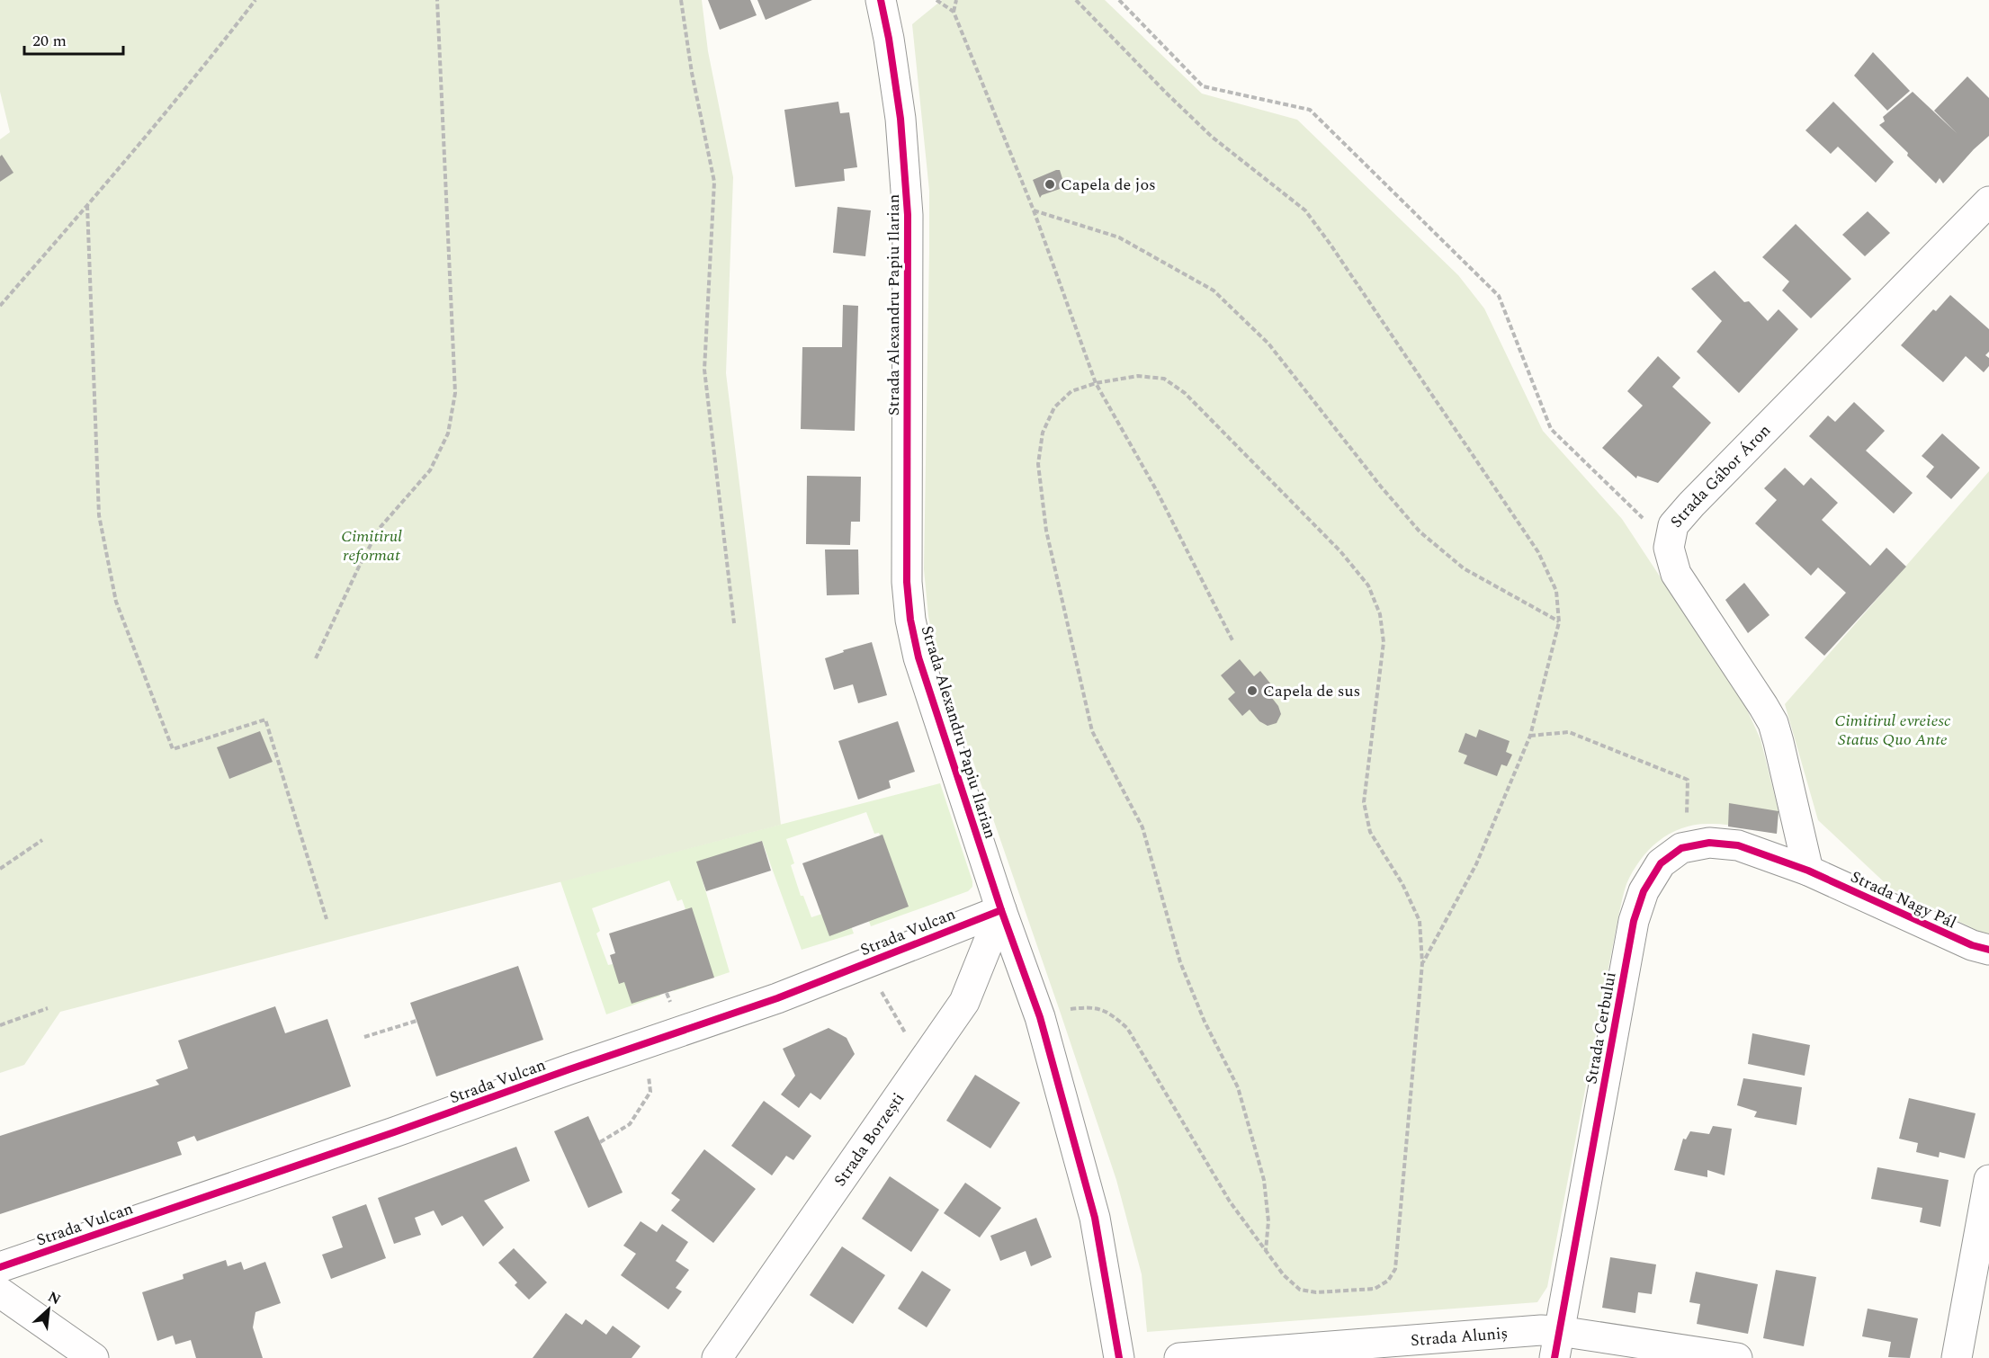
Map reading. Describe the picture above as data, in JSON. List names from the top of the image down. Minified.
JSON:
{"streets":{"street":["Strada Alexandru Papiu Ilarian","Strada Gábor Áron","Strada Nagy Pál","Strada Vulcan","Strada Cerbului","Strada Borzești","Strada Aluniș"]},"crossings":[["Strada Alexandru Papiu Ilarian","Strada Vulcan"],["Strada Alexandru Papiu Ilarian","Strada Borzești"],["Strada Gábor Áron","Strada Nagy Pál"],["Strada Gábor Áron","Strada Cerbului"],["Strada Nagy Pál","Strada Cerbului"],["Strada Vulcan","Strada Borzești"],["Strada Cerbului","Strada Aluniș"]],"parks":["Cimitirul reformat","Cimitirul evreiesc Status Quo Ante"],"places":["Capela de jos","Capela de sus"],"scale_bar":"20 m","north":"top right"}
